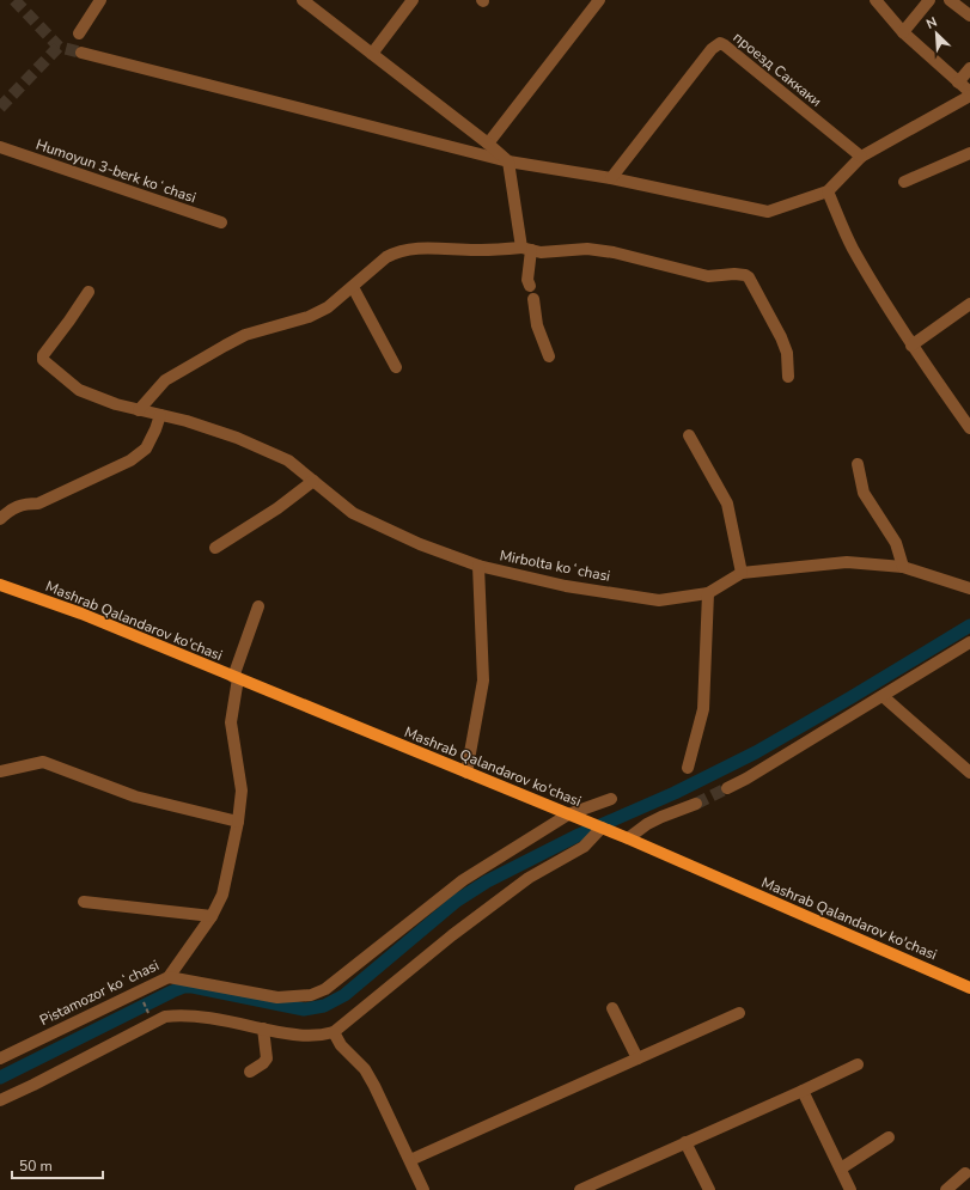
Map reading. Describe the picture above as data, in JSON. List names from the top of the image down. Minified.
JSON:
{"streets":{"main road":["Mashrab Qalandarov ko'chasi"],"street":["проезд Саккаки","Humoyun 3-berk koʻchasi","Mirbolta koʻchasi","Pistamozor koʻchasi"]},"crossings":[["Mashrab Qalandarov ko'chasi","Pistamozor koʻchasi"]],"scale_bar":"50 m","north":"top left"}
